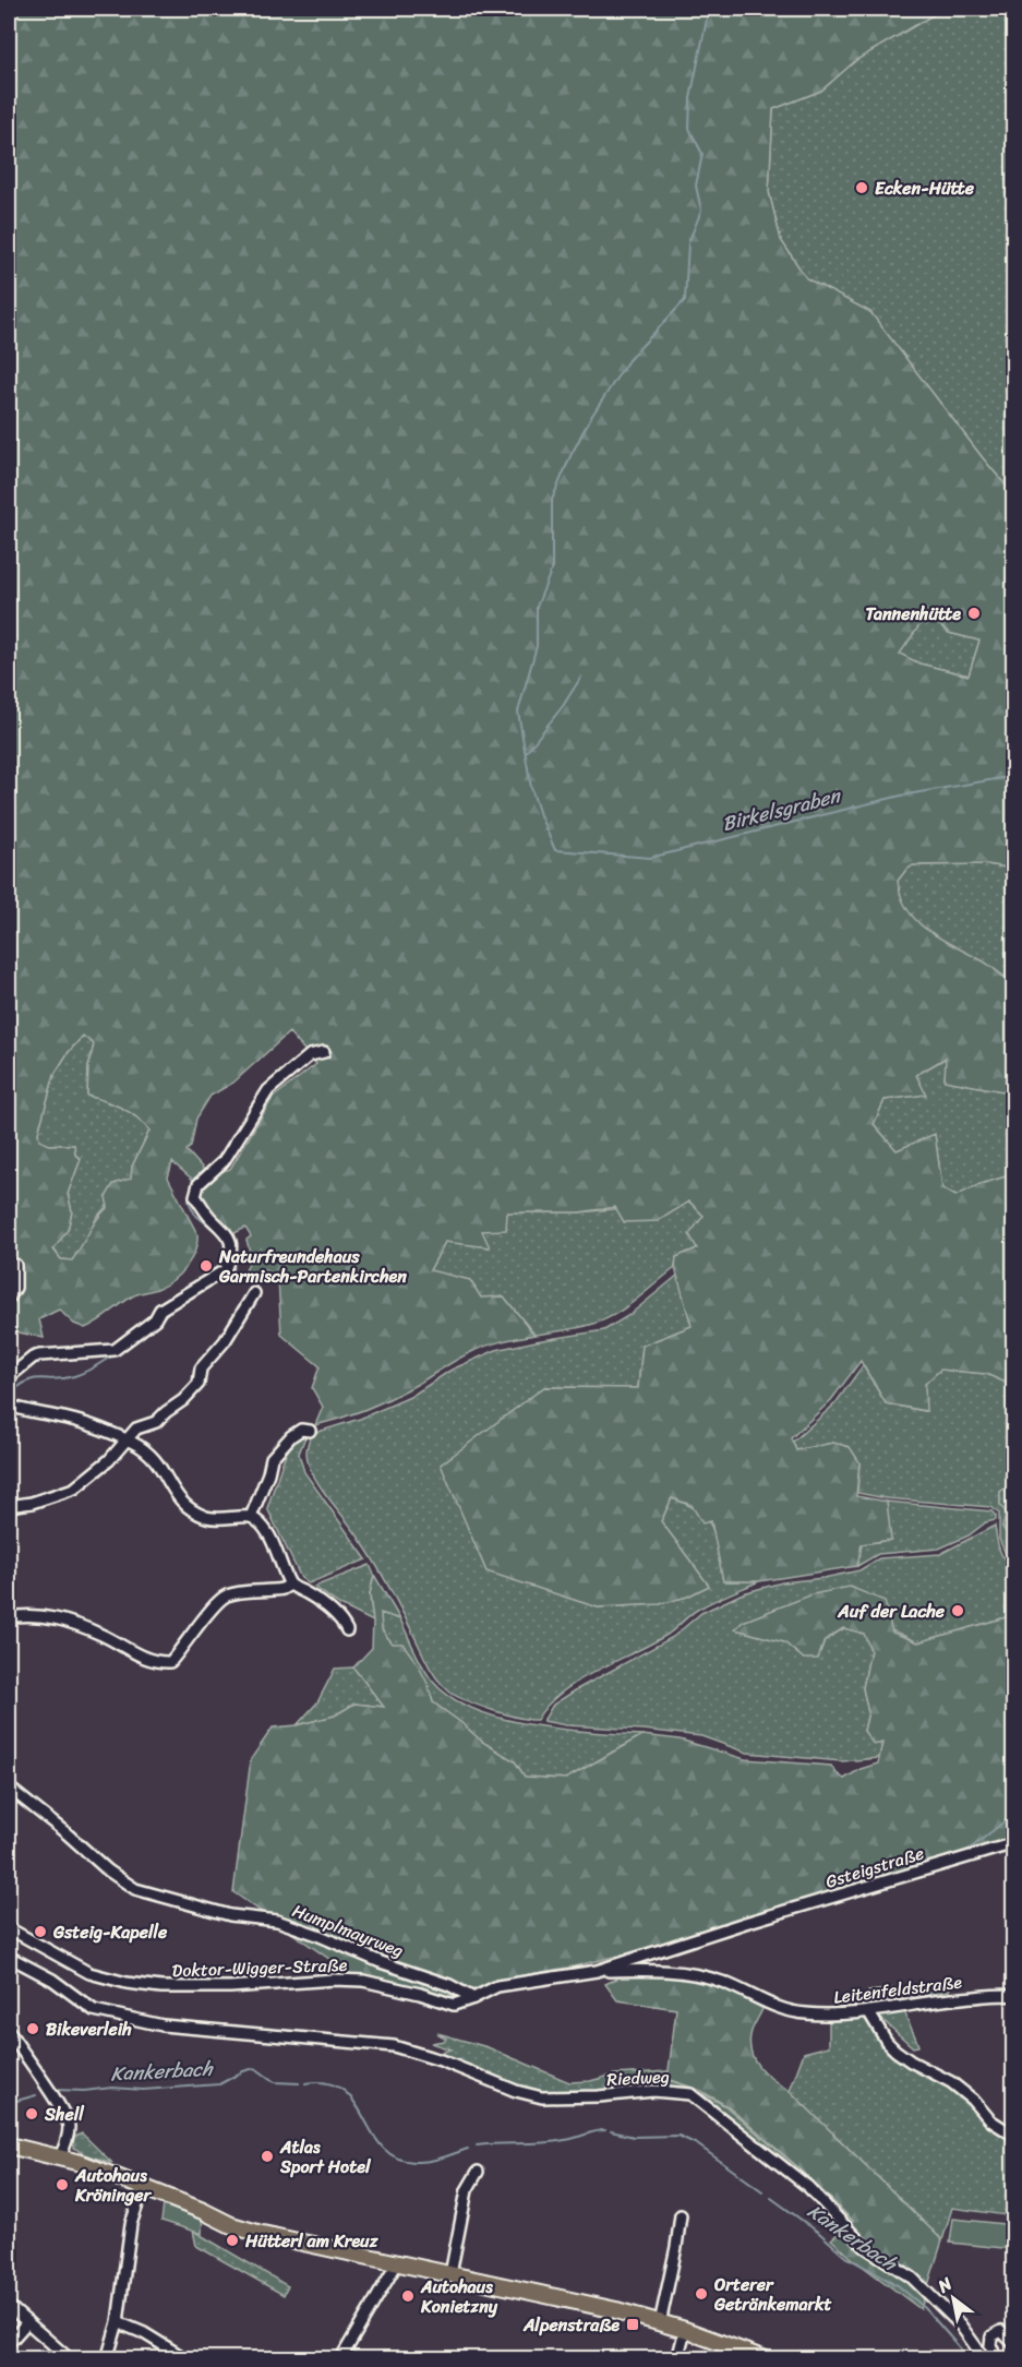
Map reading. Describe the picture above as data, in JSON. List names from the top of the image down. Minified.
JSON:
{"streets":{"street":["Gsteigstraße","Humplmayrweg","Doktor-Wigger-Straße","Leitenfeldstraße","Riedweg"]},"crossings":[["Gsteigstraße","Doktor-Wigger-Straße"],["Humplmayrweg","Doktor-Wigger-Straße"],["Doktor-Wigger-Straße","Leitenfeldstraße"]],"water":["Birkelsgraben","Kankerbach"],"places":{"other":["Ecken-Hütte","Tannenhütte","Naturfreundehaus Garmisch-Partenkirchen","Auf der Lache","Gsteig-Kapelle","Bikeverleih","Shell","Atlas Sport Hotel","Autohaus Kröninger","Hütterl am Kreuz","Orterer Getränkemarkt","Autohaus Konietzny"],"transit":["Alpenstraße"]},"north":"top left"}
